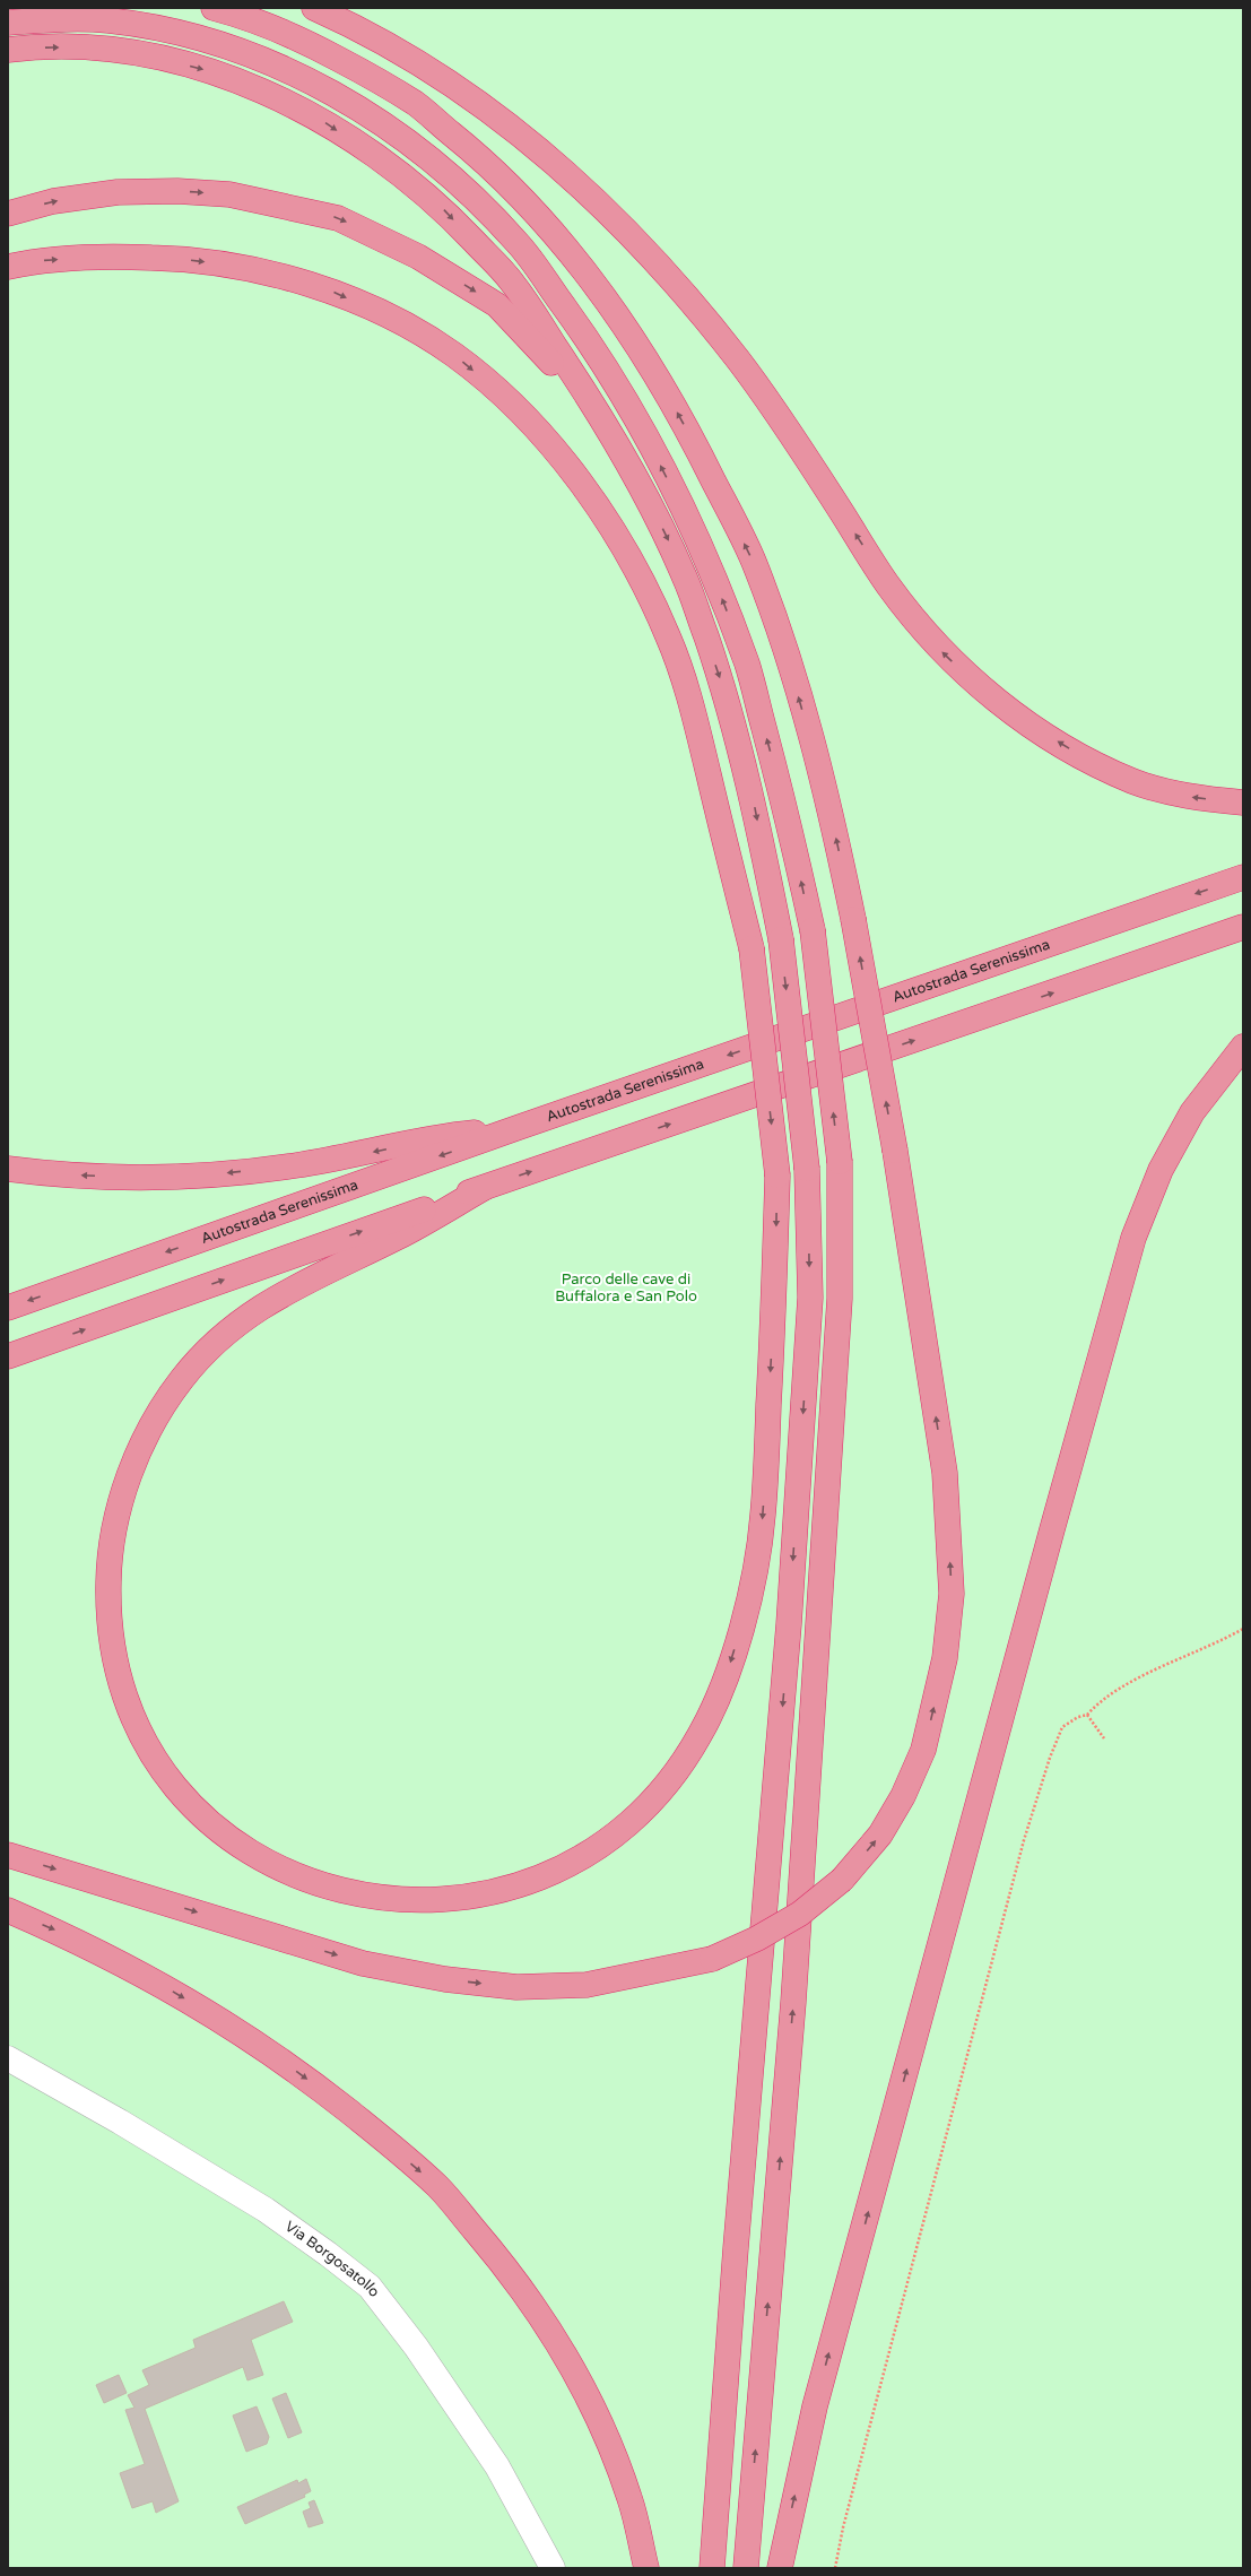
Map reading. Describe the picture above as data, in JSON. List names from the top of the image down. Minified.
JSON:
{"streets":{"highway":["Autostrada Serenissima"],"street":["Via Borgosatollo"]},"parks":["Parco delle cave di Buffalora e San Polo"]}
